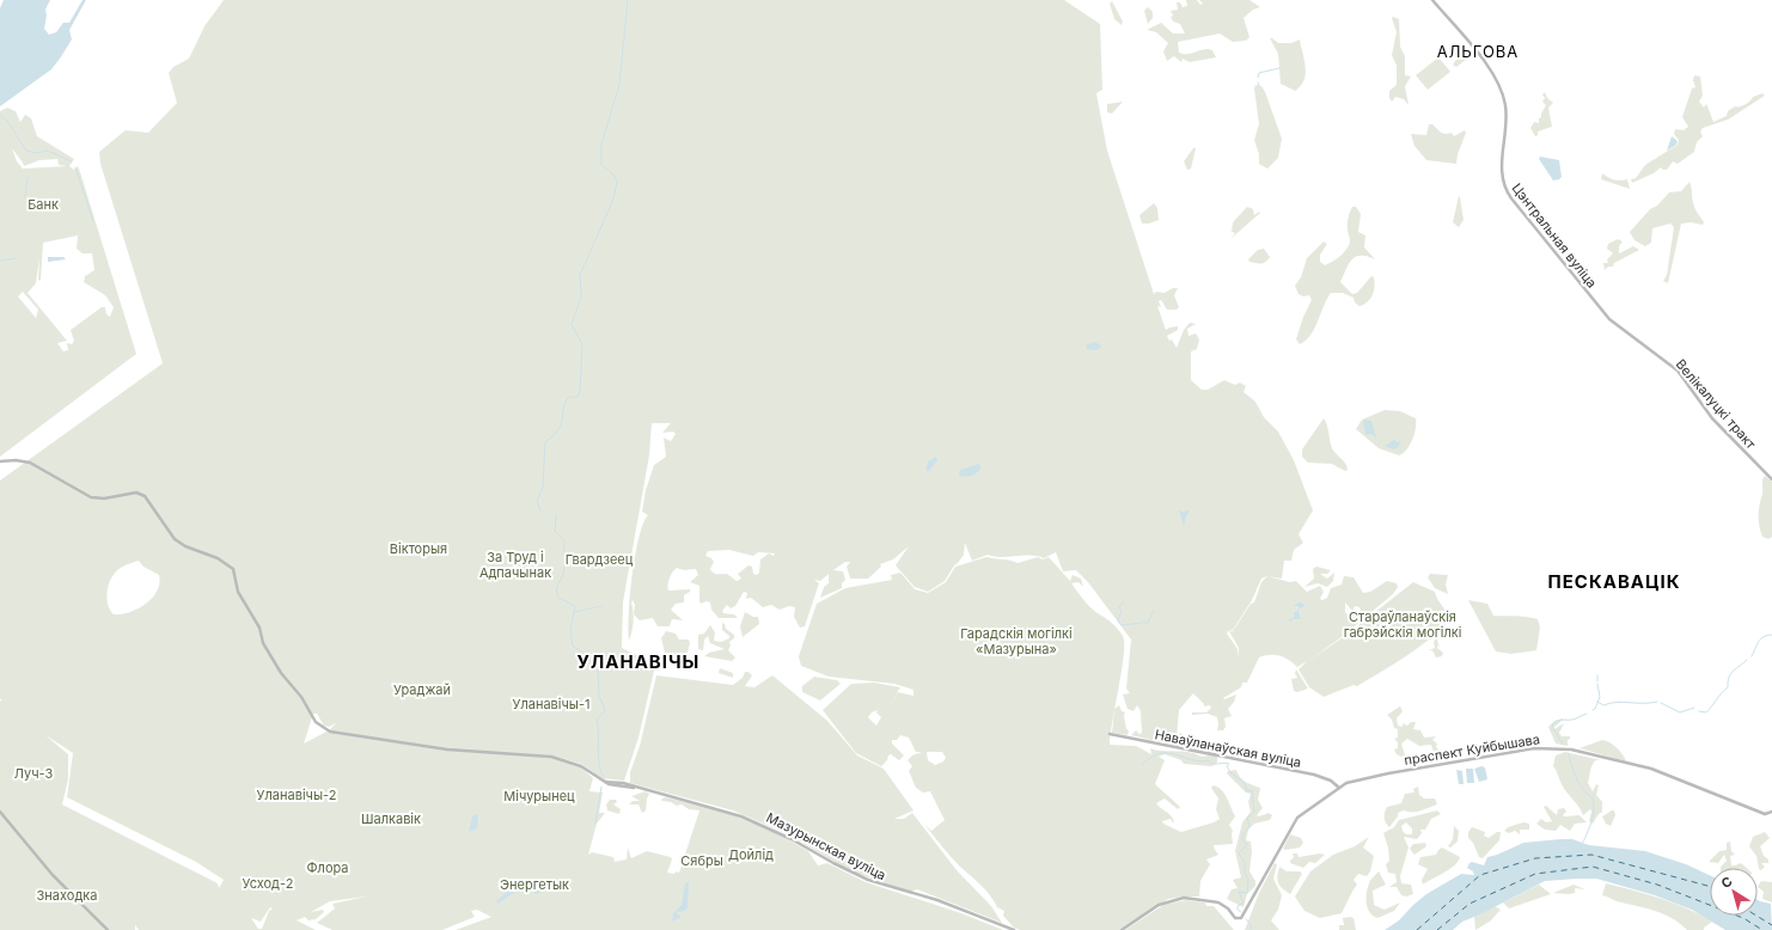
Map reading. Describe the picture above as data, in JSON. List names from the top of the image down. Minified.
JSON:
{"streets":{"street":["Цэнтральная вуліца","Велікалуцкі тракт","Наваўланаўская вуліца","праспект Куйбышава","Мазурынская вуліца"]},"crossings":[["Цэнтральная вуліца","Велікалуцкі тракт"],["Наваўланаўская вуліца","праспект Куйбышава"]],"districts":["АЛЬГОВА","ПЕСКАВАЦІК","УЛАНАВІЧЫ"],"parks":["Банк","Вікторыя","За Труд і Адпачынак","Гвардзеец","Стараўланаўскія габрэйскія могілкі","Гарадскія могілкі «Мазурына»","Ураджай","Уланавічы-1","Луч-3","Уланавічы-2","Мічурынец","Шалкавік","Дойлід","Сябры","Флора","Усход-2","Энергетык","Знаходка"],"north":"top left"}
